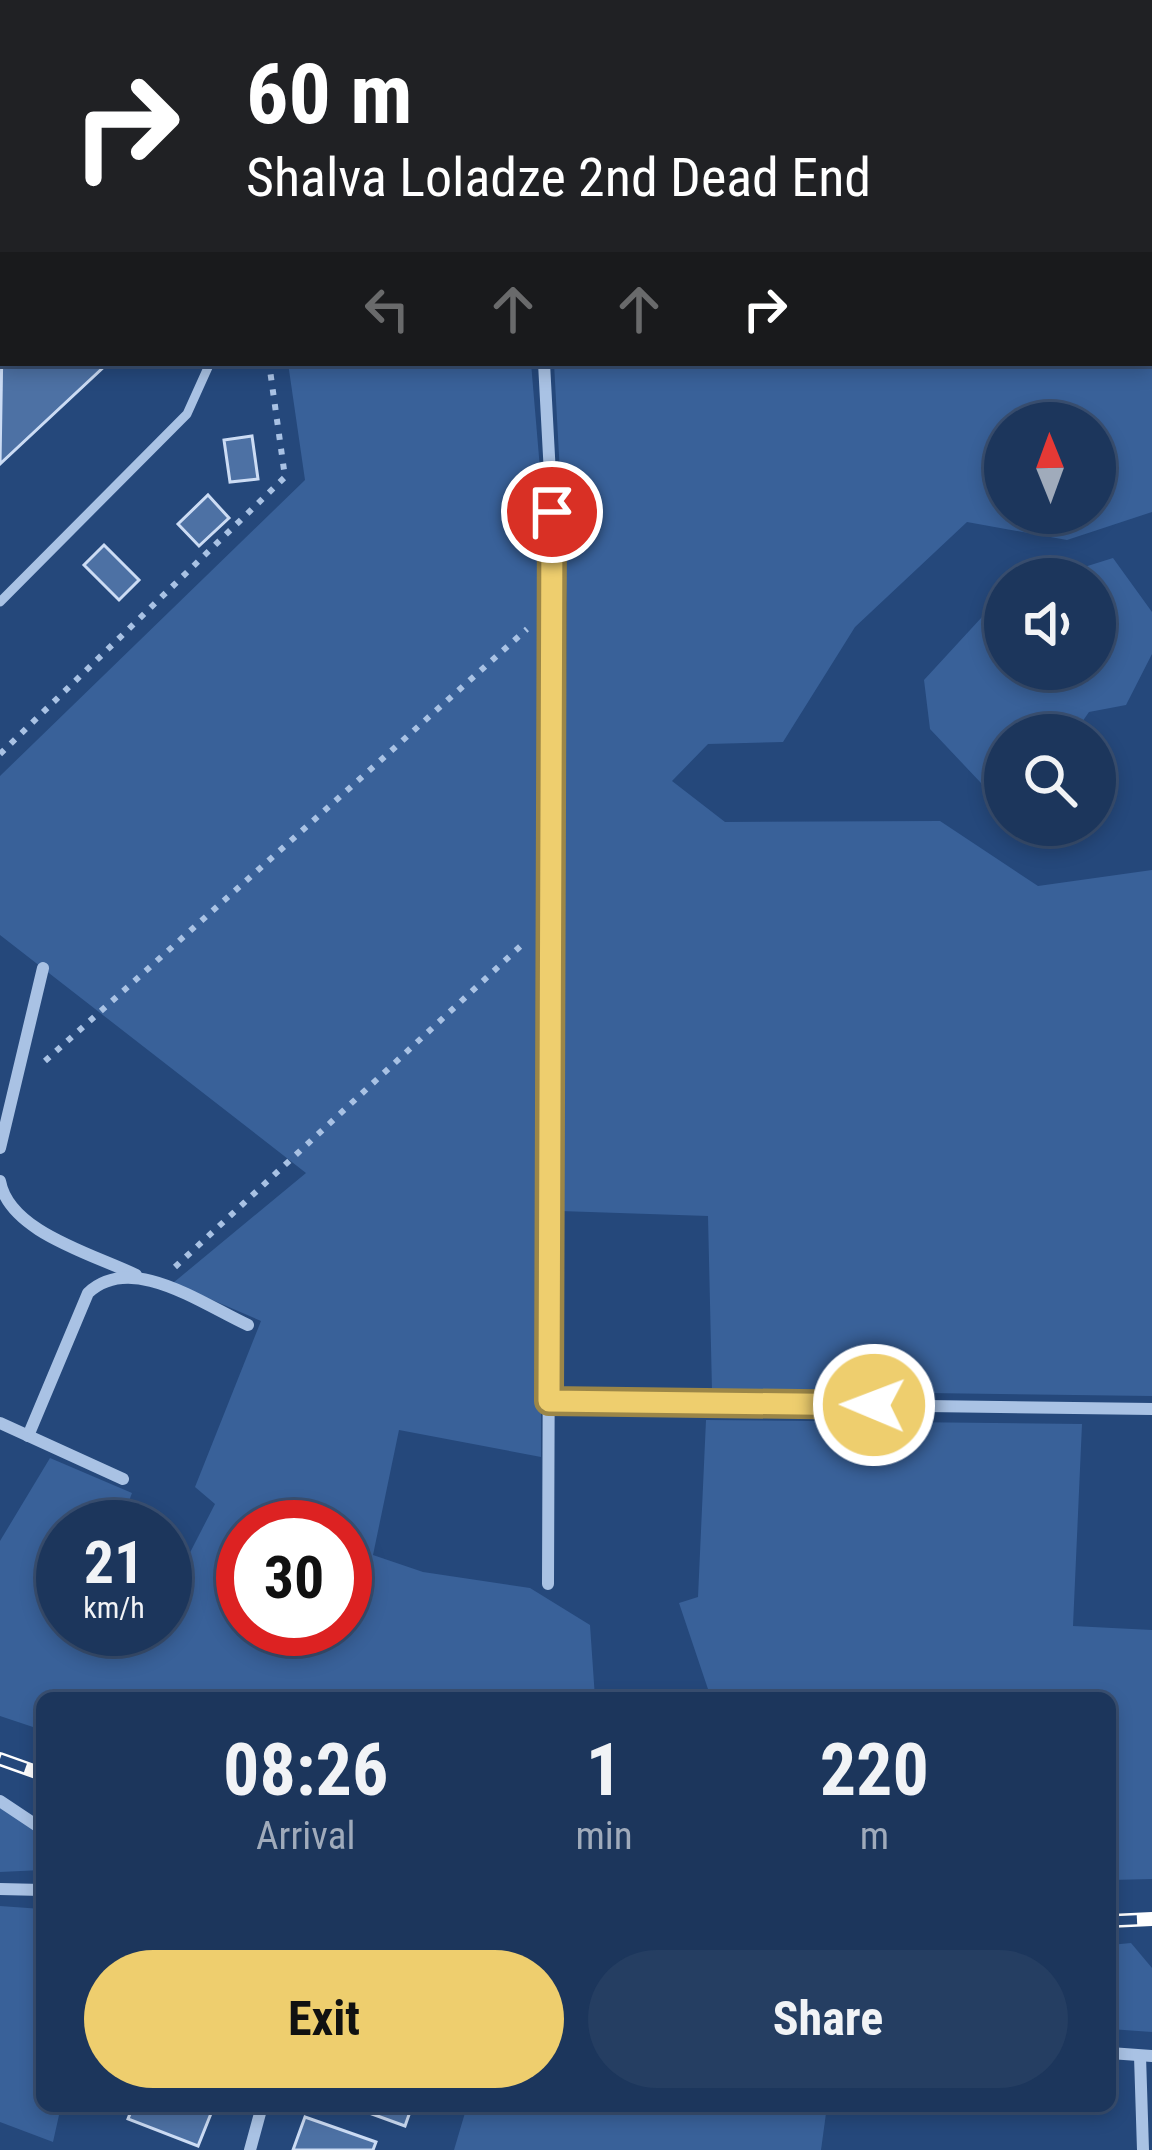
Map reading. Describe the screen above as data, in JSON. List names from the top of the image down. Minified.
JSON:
{"north":"top","page":{"turn":["60 m","Shalva Loladze 2nd Dead End"],"speed":"21 km/h","limit":"30","eta":["08:26","Arrival","1","min","220","m"],"buttons":["Exit","Share"]}}
